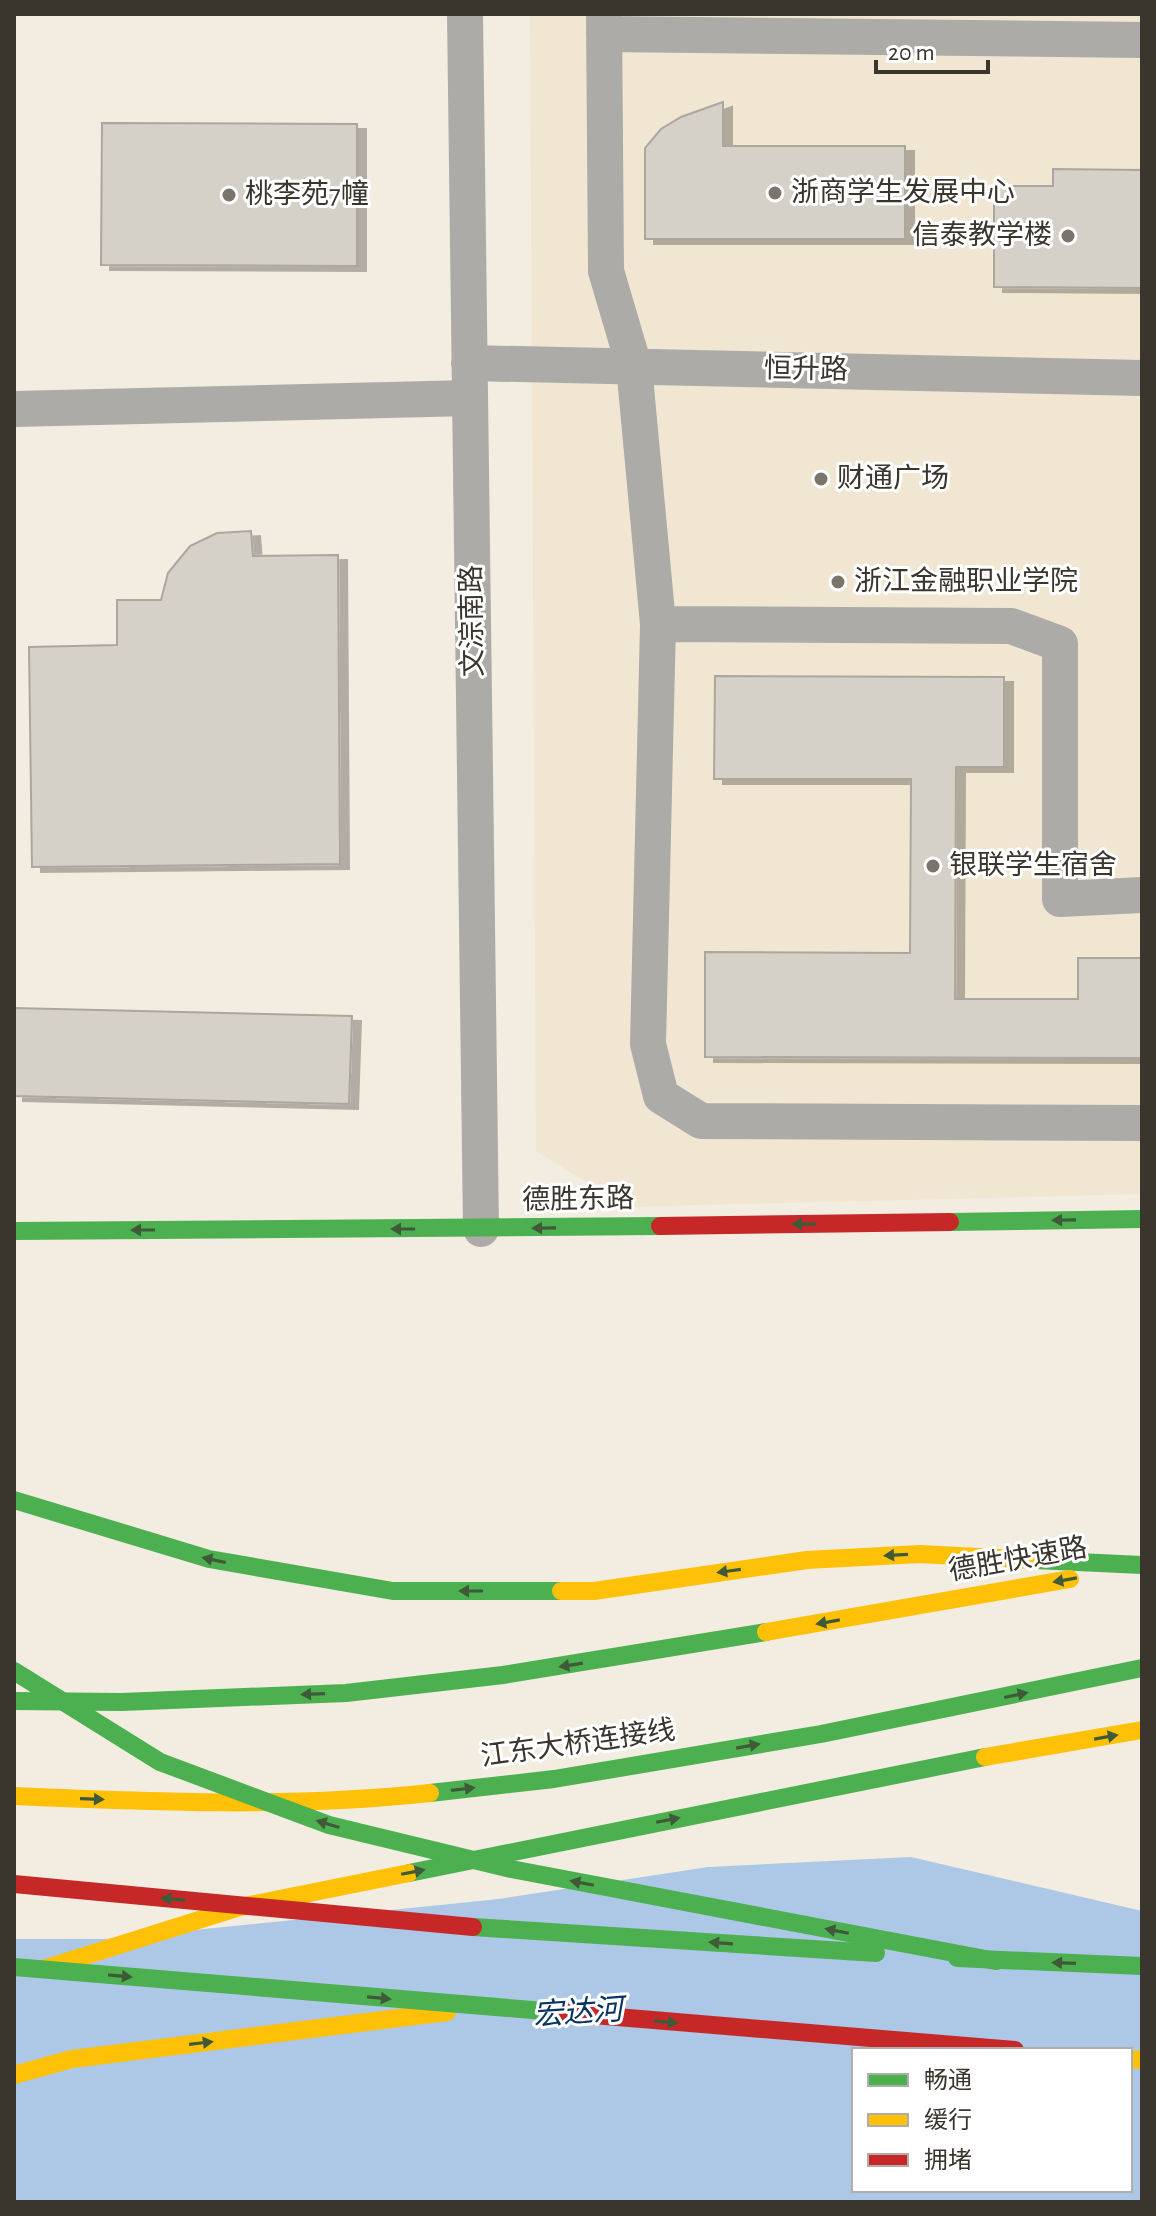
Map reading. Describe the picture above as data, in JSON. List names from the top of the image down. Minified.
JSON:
{"streets":{"main road":["德胜东路","德胜快速路","江东大桥连接线"],"street":["恒升路","文淙南路"]},"crossings":[["恒升路","文淙南路"],["文淙南路","德胜东路"]],"one_way":["德胜东路"],"water":["宏达河"],"places":["浙商学生发展中心","桃李苑7幢","信泰教学楼","财通广场","浙江金融职业学院","银联学生宿舍"],"legend":["畅通","缓行","拥堵"],"scale_bar":"20 m"}
